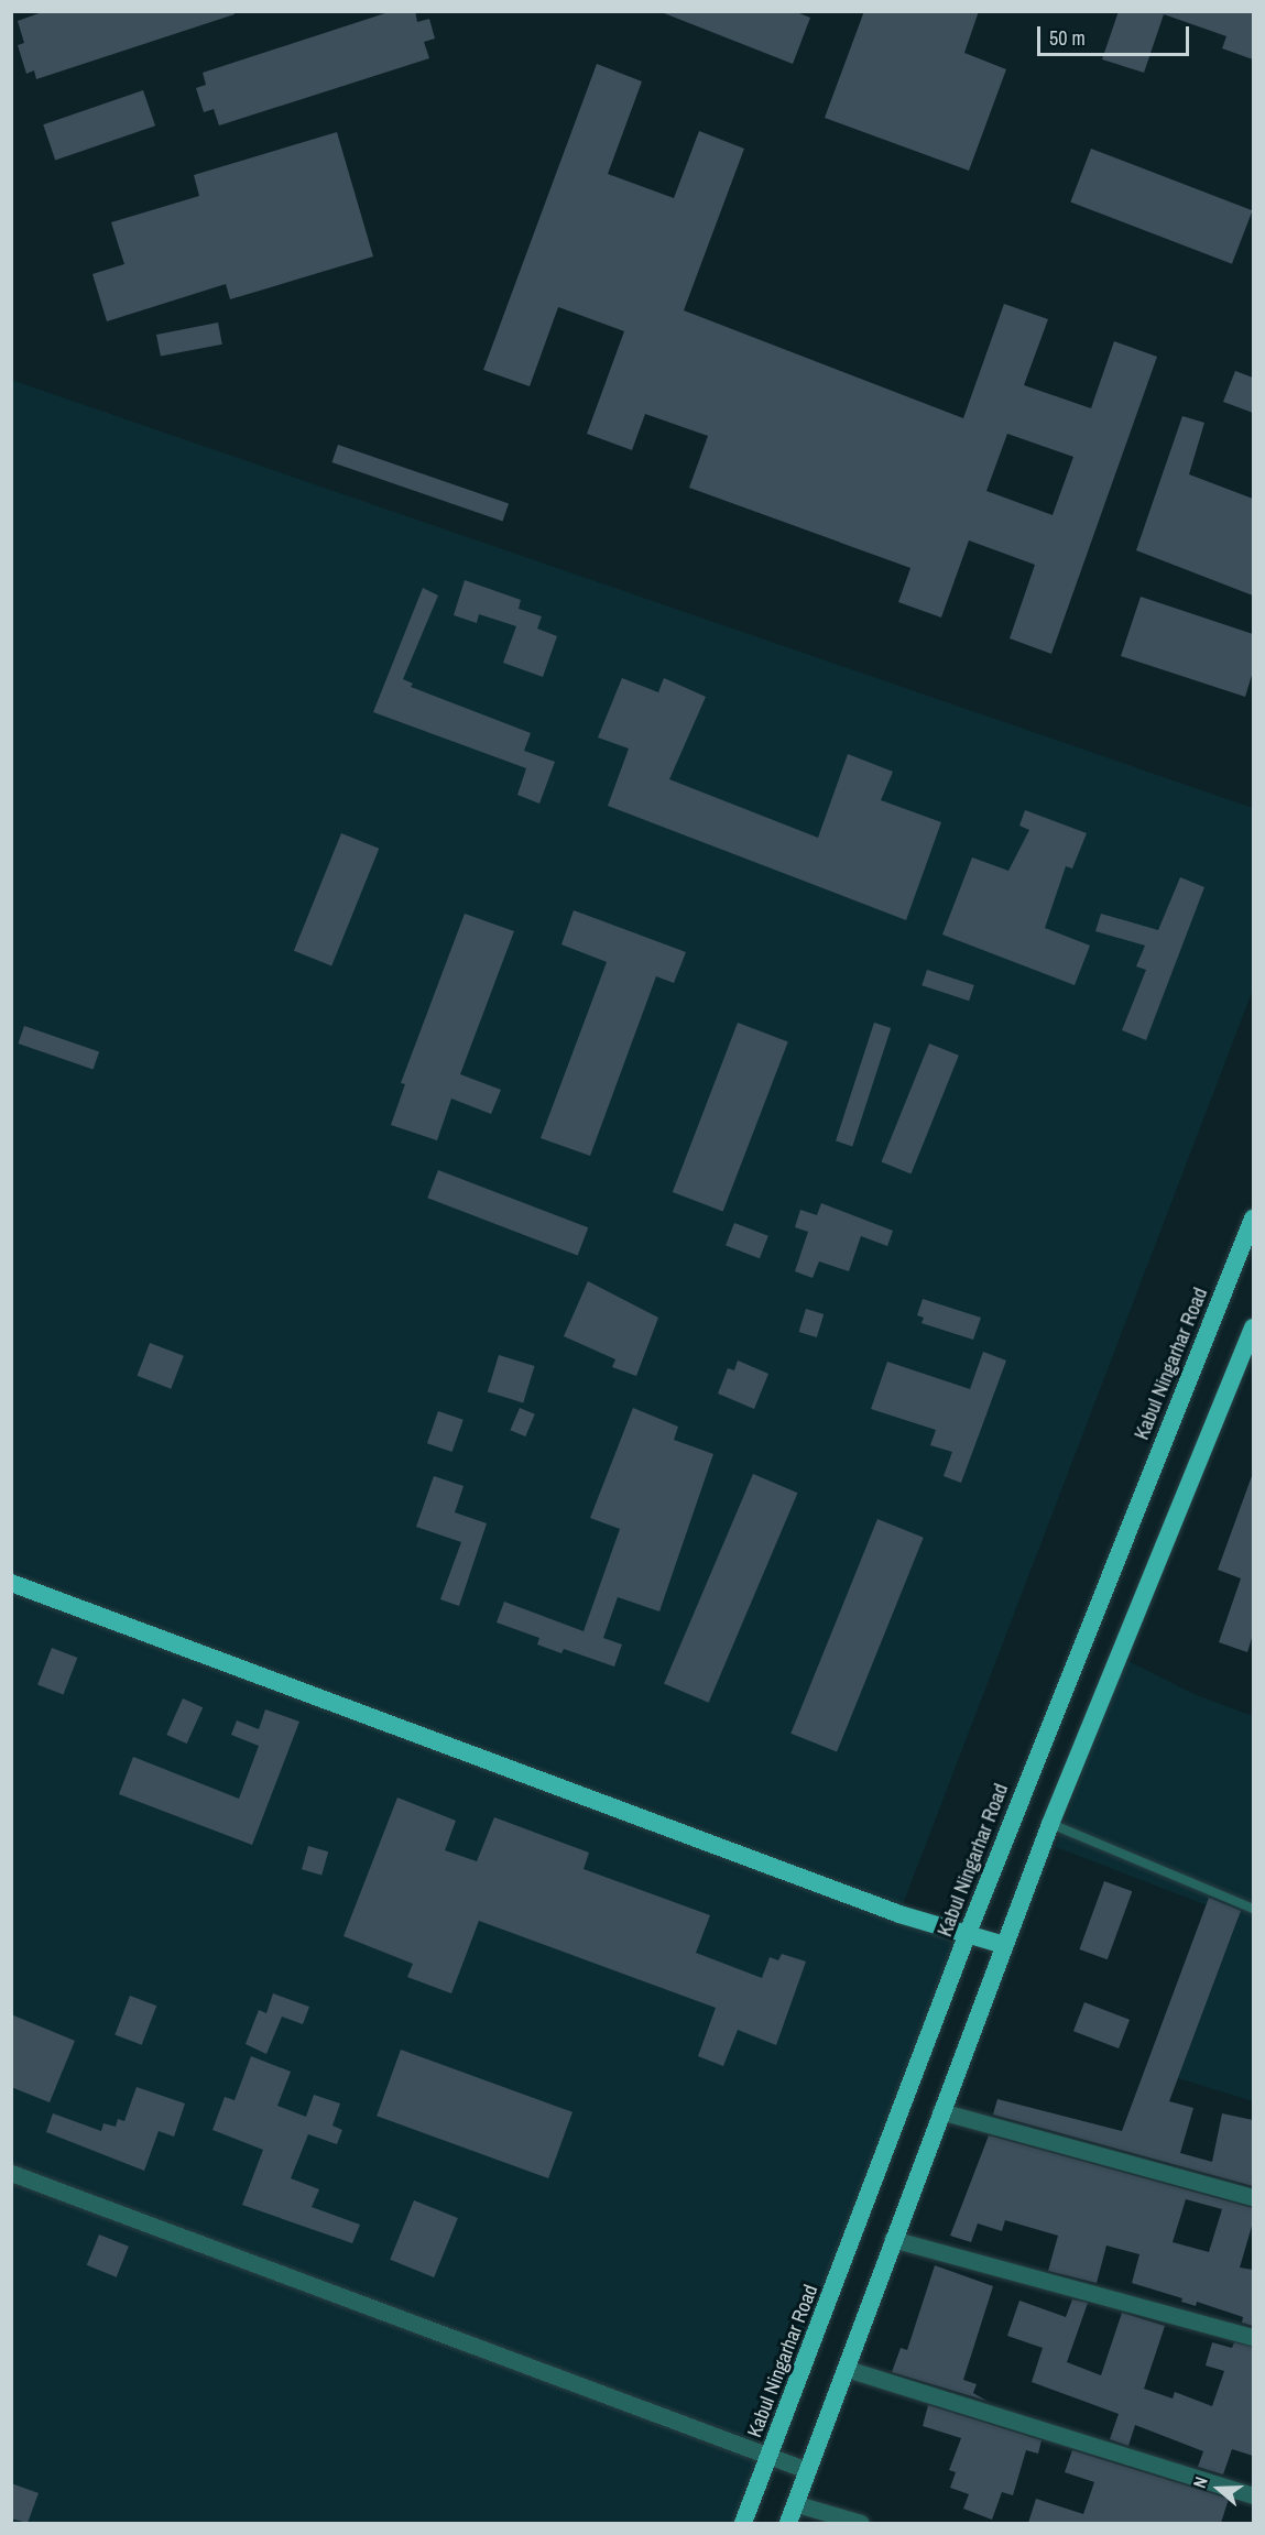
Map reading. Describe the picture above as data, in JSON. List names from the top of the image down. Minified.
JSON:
{"streets":{"highway":["Kabul Ningarhar Road"]},"scale_bar":"50 m","north":"left"}
